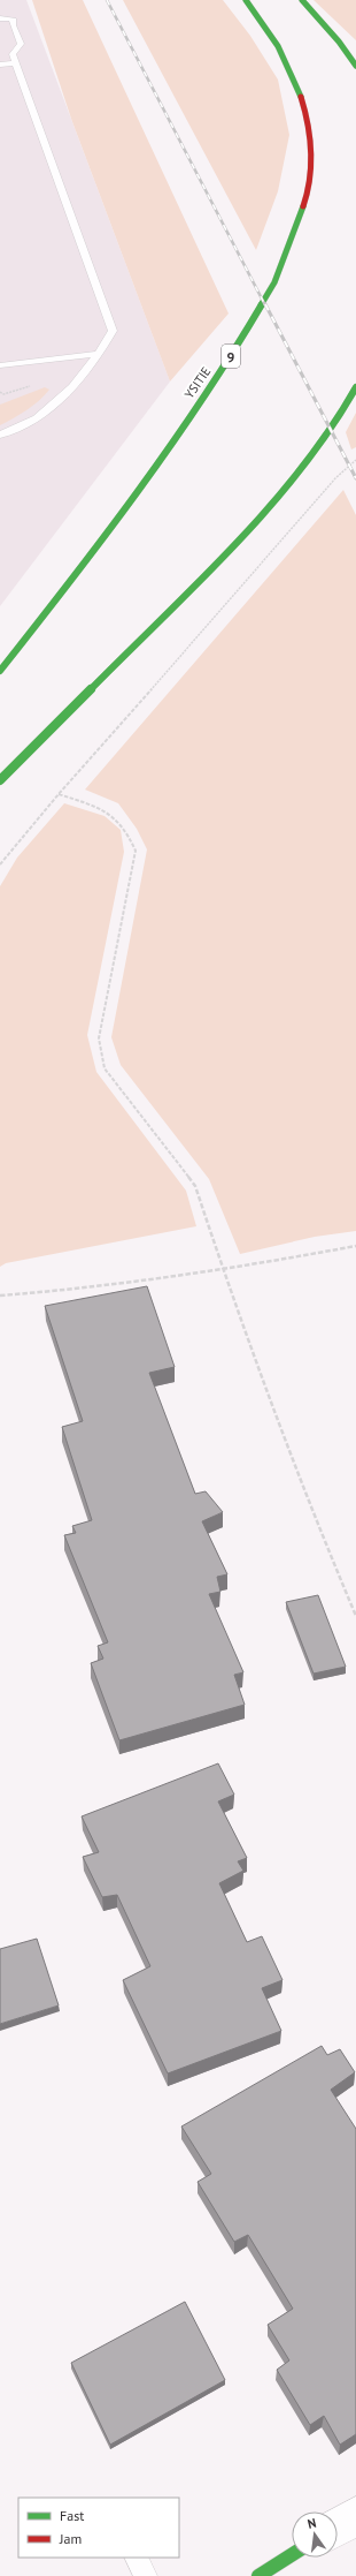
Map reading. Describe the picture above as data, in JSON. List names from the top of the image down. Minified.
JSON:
{"streets":{"main road":["9","YSITIE"]},"legend":["Fast","Jam"],"north":"top"}
